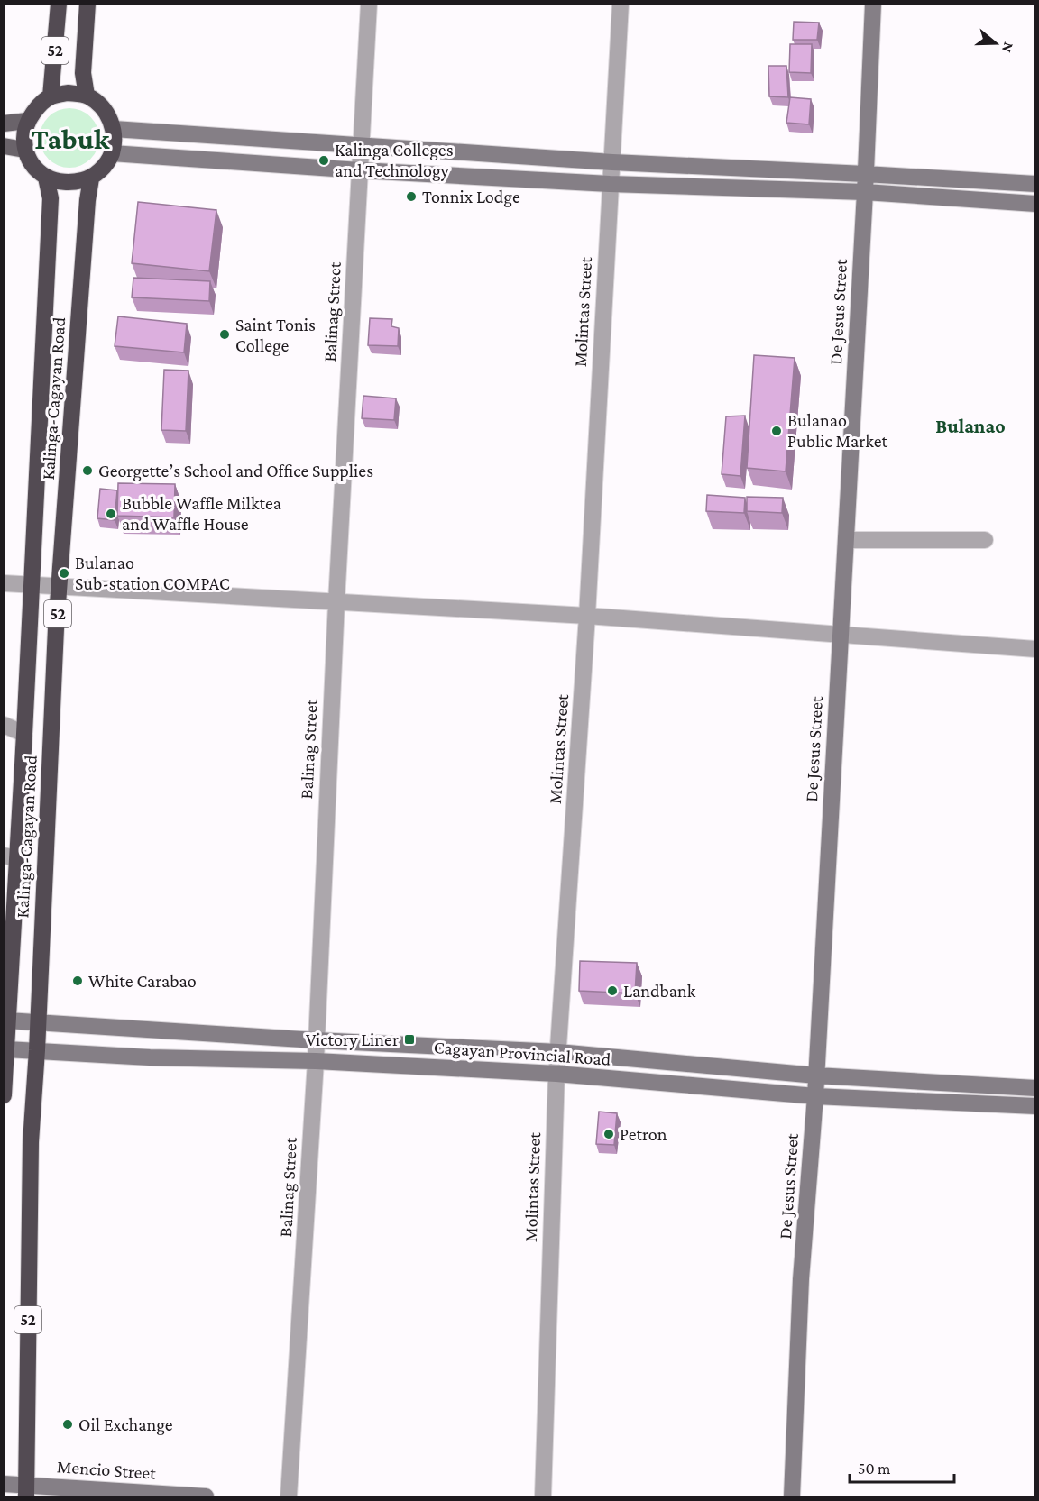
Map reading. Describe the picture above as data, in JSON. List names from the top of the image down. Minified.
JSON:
{"streets":{"highway":["52","Kalinga-Cagayan Road"],"street":["Balinag Street","Molintas Street","De Jesus Street","Cagayan Provincial Road","Mencio Street"]},"crossings":[["52","Kalinga-Cagayan Road"],["Balinag Street","Cagayan Provincial Road"],["Molintas Street","Cagayan Provincial Road"],["De Jesus Street","Cagayan Provincial Road"],["Kalinga-Cagayan Road","Cagayan Provincial Road"],["Kalinga-Cagayan Road","Mencio Street"]],"districts":["Tabuk","Bulanao"],"places":{"other":["Kalinga Colleges and Technology","Tonnix Lodge","Saint Tonis College","Bulanao Public Market","Georgette’s School and Office Supplies","Bubble Waffle Milktea and Waffle House","Bulanao Sub-station COMPAC","White Carabao","Landbank","Petron","Oil Exchange"],"transit":["Victory Liner"]},"scale_bar":"50 m","north":"right"}
